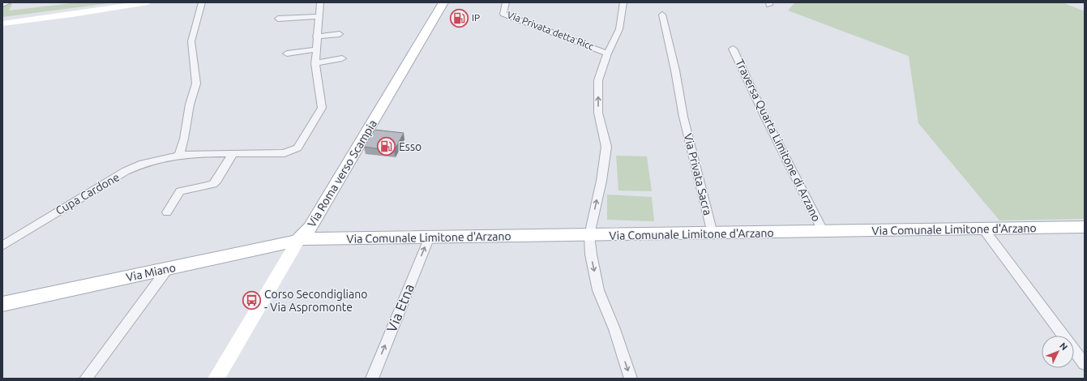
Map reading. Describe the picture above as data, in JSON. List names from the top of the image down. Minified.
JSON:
{"streets":{"main road":["Via Roma verso Scampia","Via Comunale Limitone d'Arzano","Via Miano"],"street":["Via Privata detta Ricc","Traversa Quarta Limitone di Arzano","Via Privata Sacra","Cupa Cardone","Via Etna"]},"crossings":[["Traversa Quarta Limitone di Arzano","Via Comunale Limitone d'Arzano"],["Via Roma verso Scampia","Via Comunale Limitone d'Arzano"],["Via Roma verso Scampia","Via Miano"],["Via Privata Sacra","Via Comunale Limitone d'Arzano"],["Via Comunale Limitone d'Arzano","Via Miano"],["Via Comunale Limitone d'Arzano","Via Etna"]],"one_way":["Via Etna"],"places":{"fuel station":["IP","Esso"],"bus stop":["Corso Secondigliano - Via Aspromonte"]},"north":"top right"}
